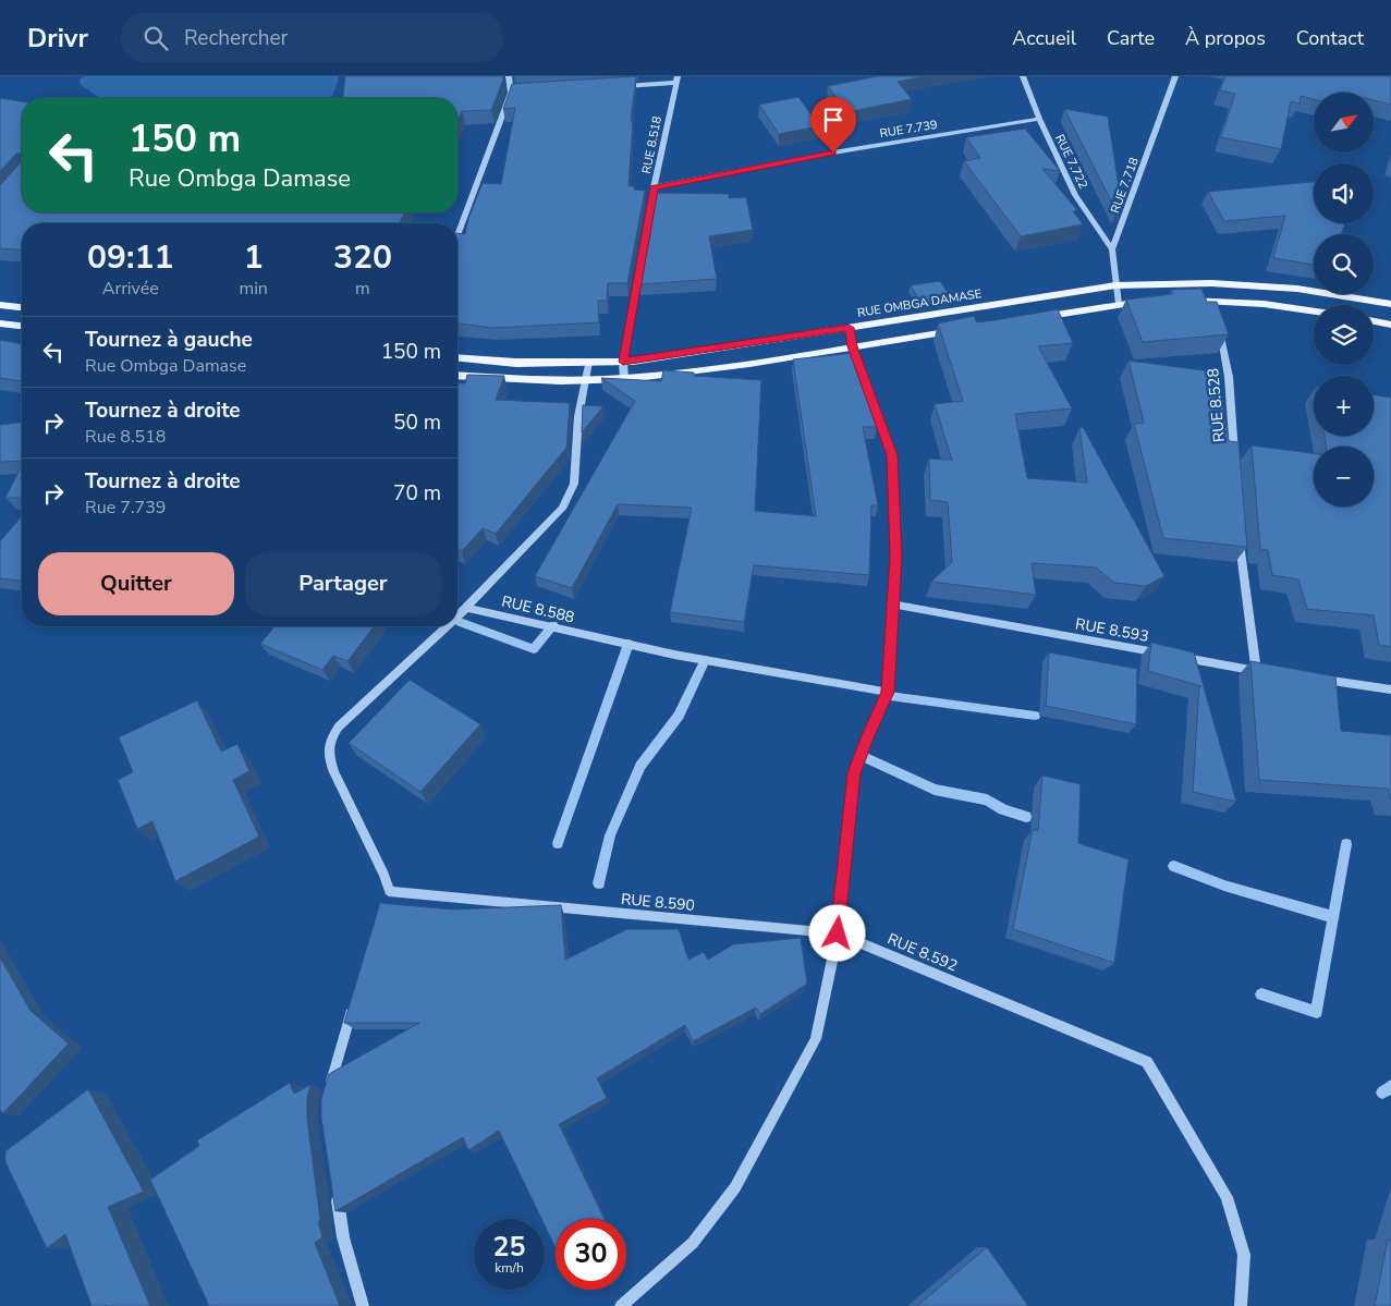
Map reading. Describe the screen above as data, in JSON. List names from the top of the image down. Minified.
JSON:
{"streets":{"main road":["RUE OMBGA DAMASE"],"street":["RUE 7.739","RUE 8.518","RUE 7.722","RUE 7.718","RUE 8.528","RUE 8.588","RUE 8.593","RUE 8.590","RUE 8.592"]},"crossings":[["RUE 7.739","RUE 8.518"],["RUE 7.739","RUE 7.722"],["RUE 8.518","RUE OMBGA DAMASE"],["RUE 7.722","RUE 7.718"],["RUE 7.718","RUE OMBGA DAMASE"],["RUE OMBGA DAMASE","RUE 8.588"],["RUE 8.590","RUE 8.592"]],"north":"top right","page":{"header":"Drivr","search":"Rechercher","nav":["Accueil","Carte","À propos","Contact"],"map_buttons":["+","−"],"turn":["150 m","Rue Ombga Damase"],"eta":["09:11","Arrivée","1","min","320","m"],"list":[{"name":"Tournez à gauche","note":"Rue Ombga Damase","value":"150 m"},{"name":"Tournez à droite","note":"Rue 8.518","value":"50 m"},{"name":"Tournez à droite","note":"Rue 7.739","value":"70 m"}],"buttons":["Quitter","Partager"],"speed":"25 km/h","limit":"30"}}
